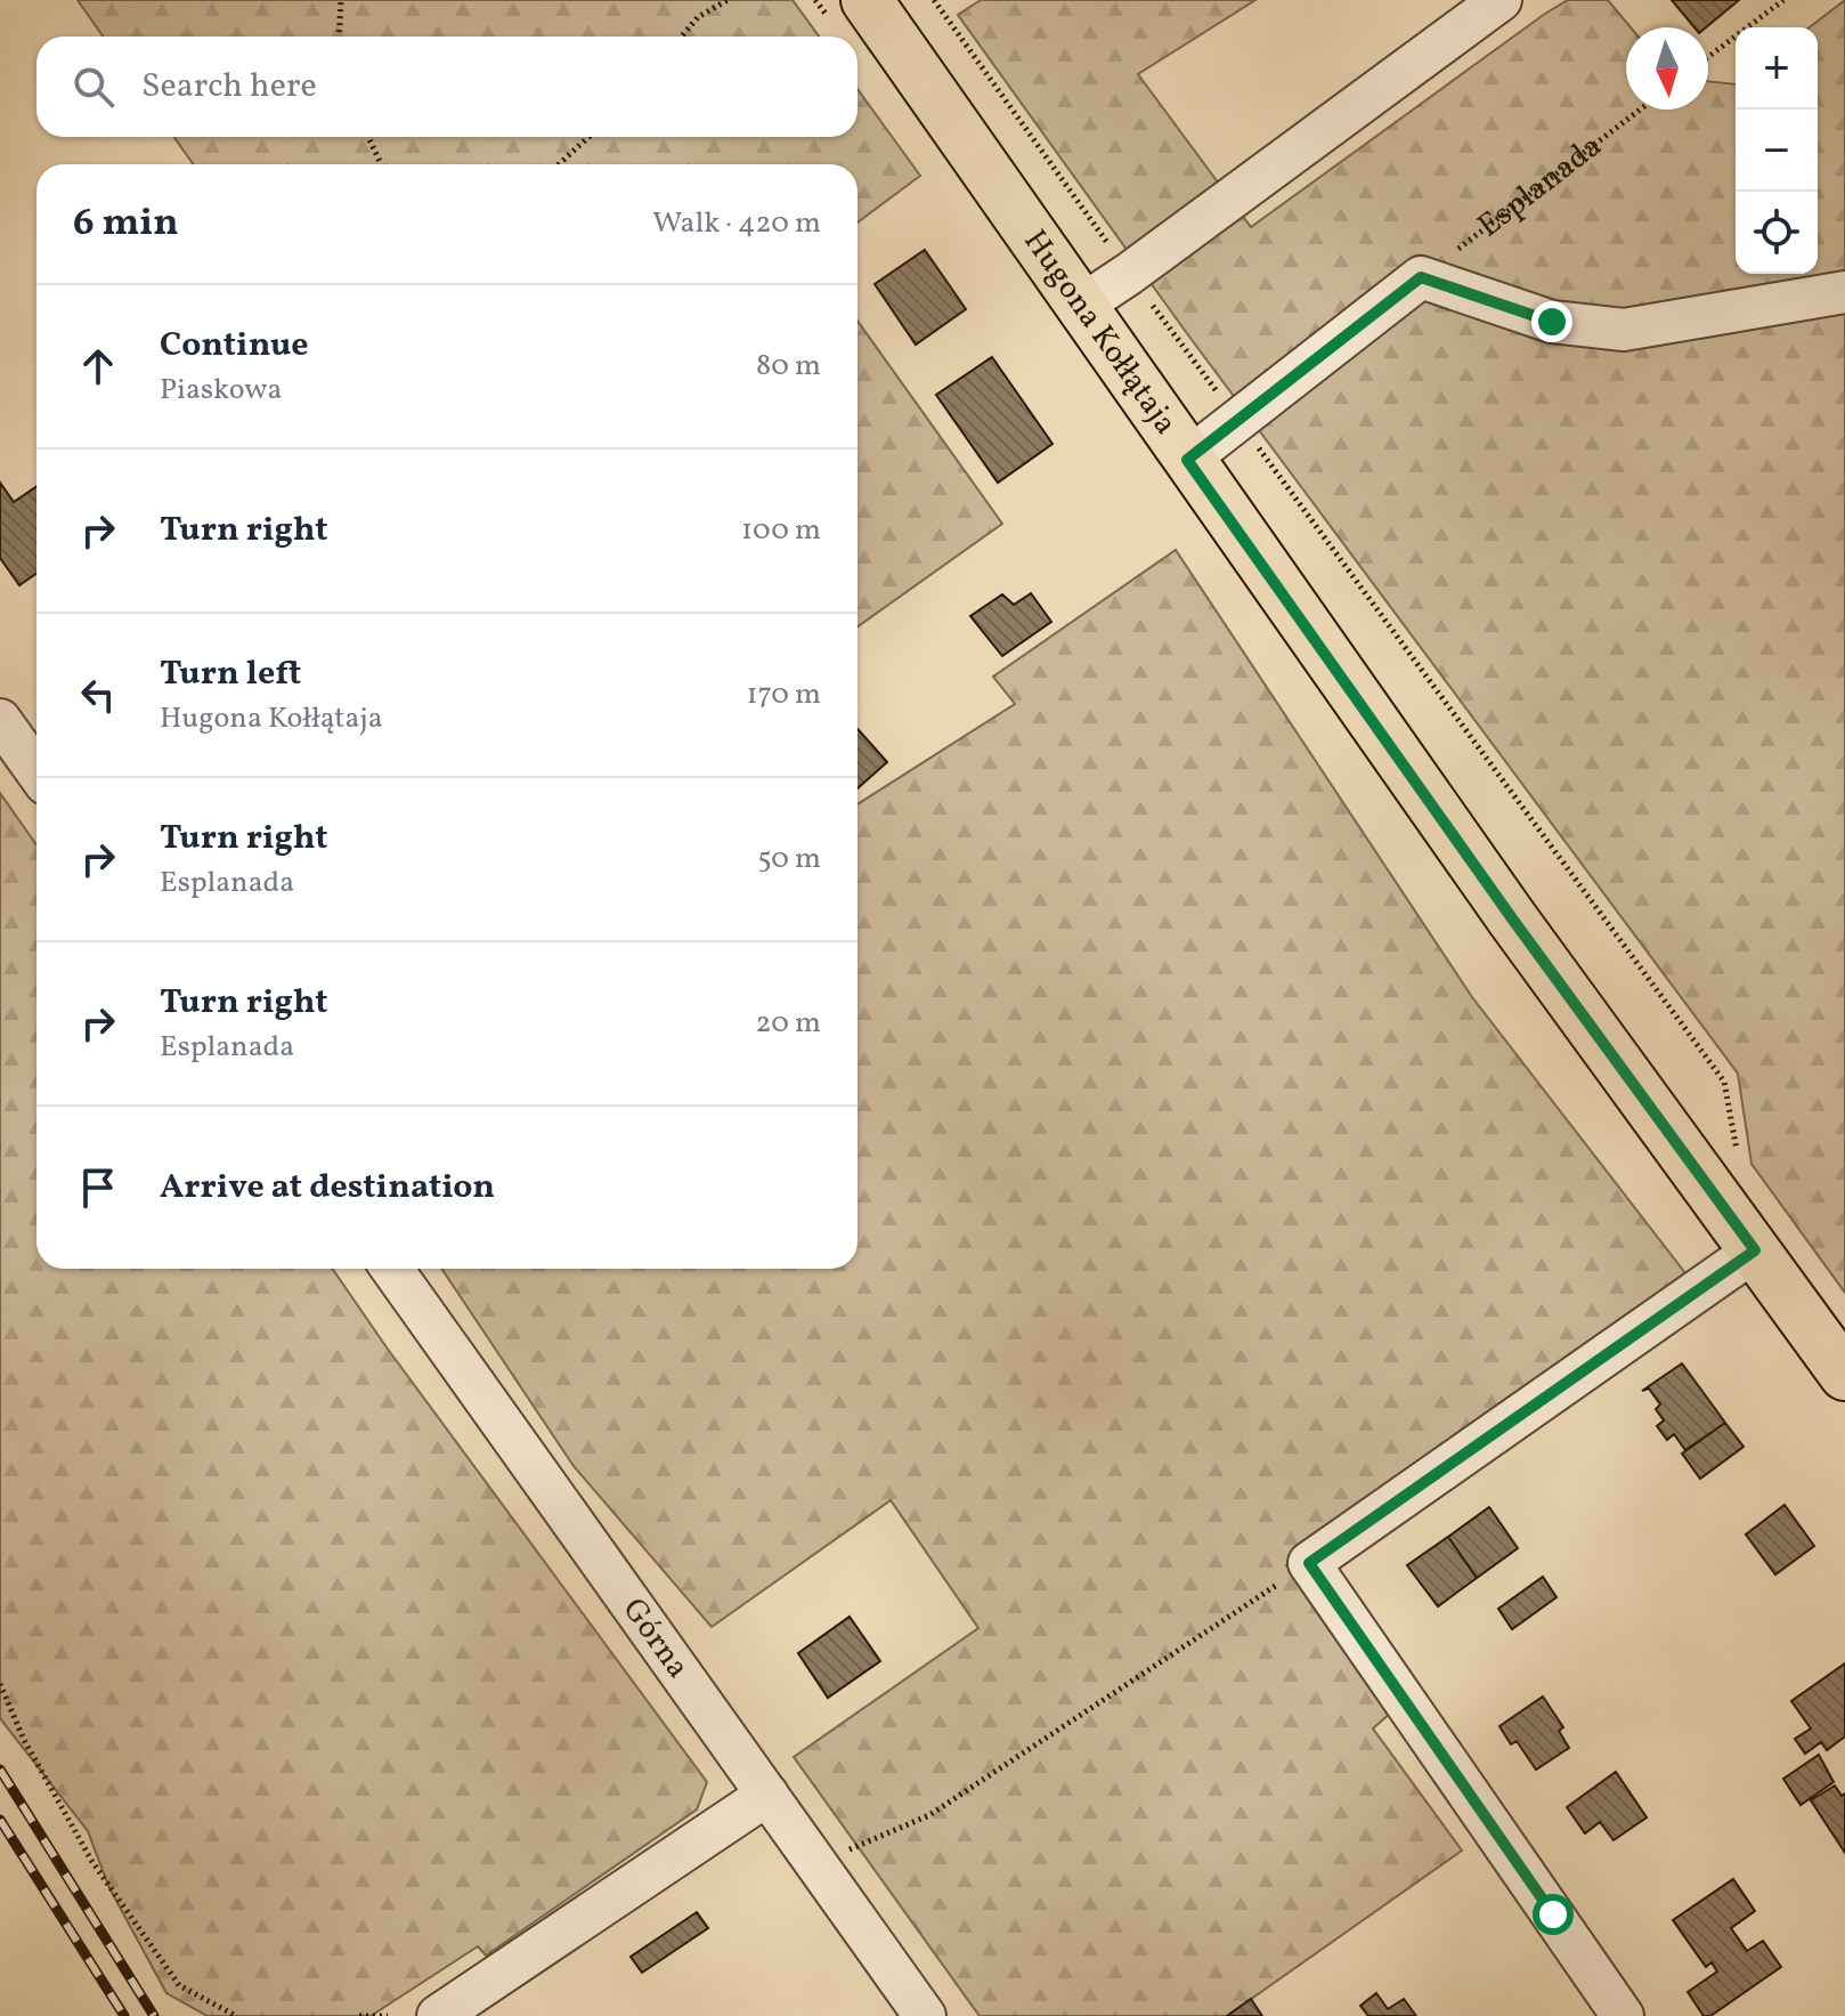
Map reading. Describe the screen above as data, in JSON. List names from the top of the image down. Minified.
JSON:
{"streets":{"main road":["Hugona Kołłątaja"],"street":["Górna"],"path":["Esplanada"]},"north":"bottom","page":{"map_buttons":["+","−"],"search":"Search here","heading":["6 min","Walk · 420 m"],"list":[["Continue","Piaskowa","80 m"],["Turn right","100 m"],["Turn left","Hugona Kołłątaja","170 m"],["Turn right","Esplanada","50 m"],["Turn right","Esplanada","20 m"],"Arrive at destination"]}}
